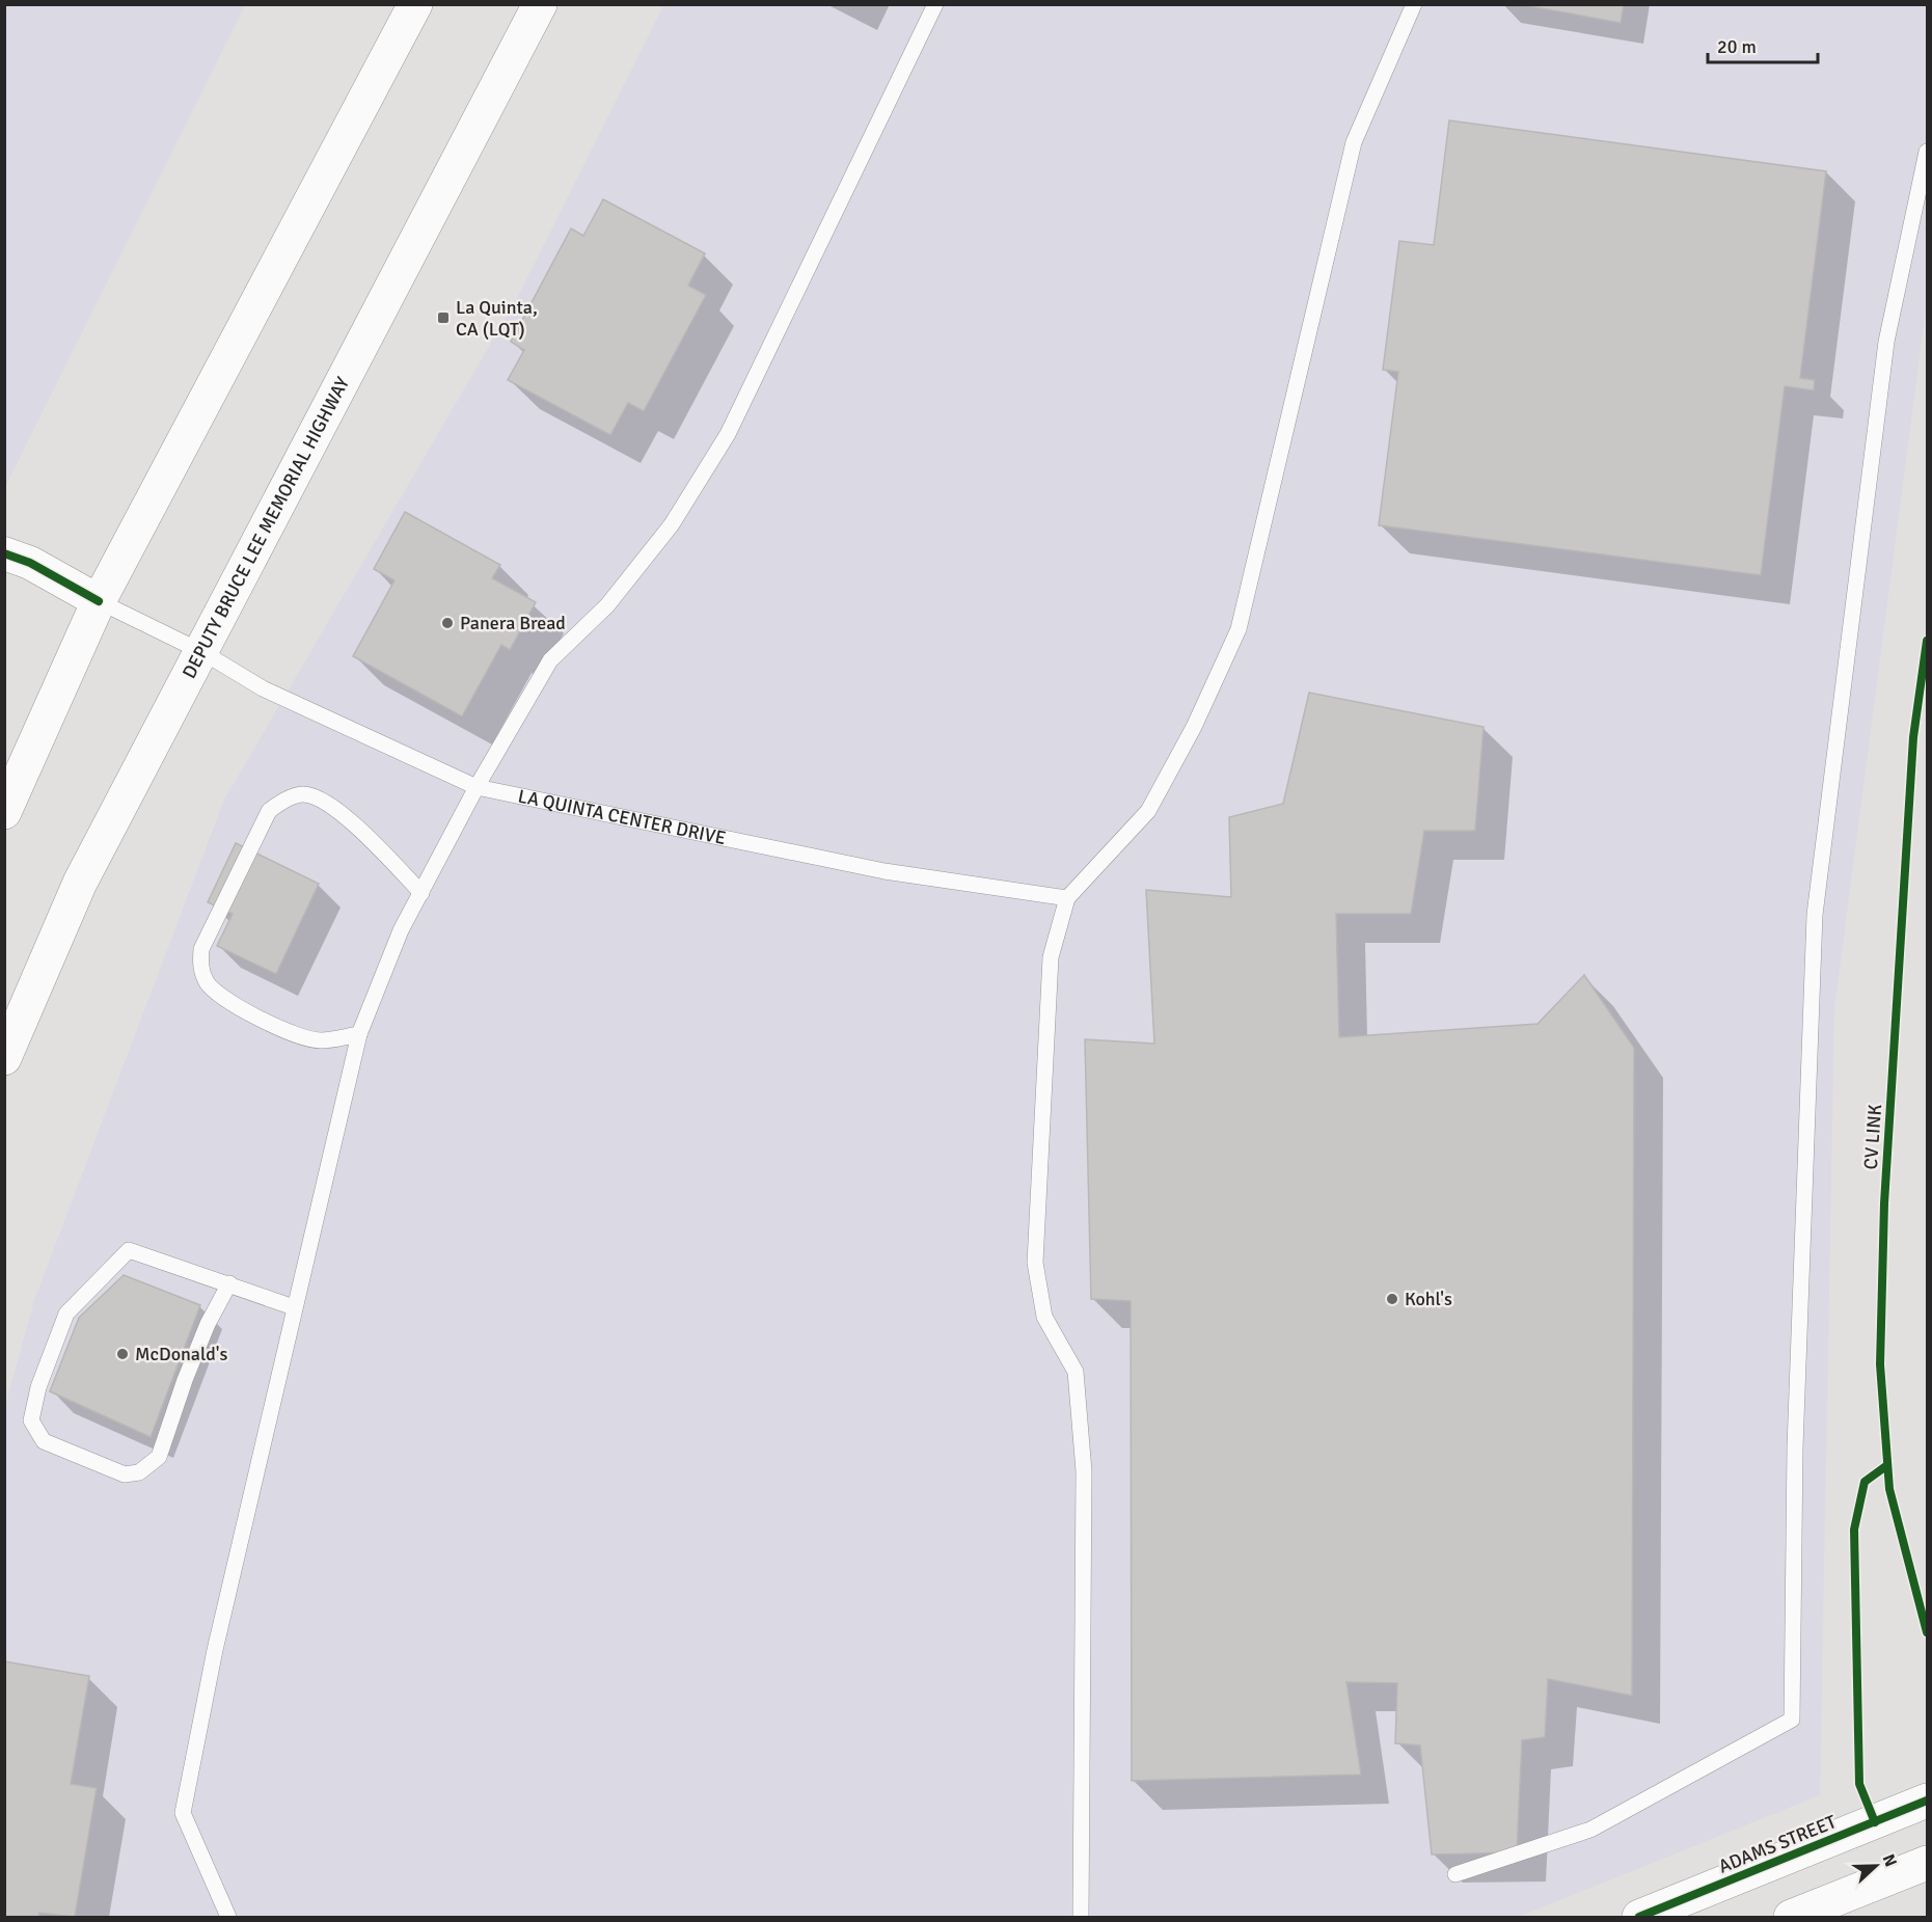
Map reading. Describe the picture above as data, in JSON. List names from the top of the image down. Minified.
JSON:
{"streets":{"main road":["DEPUTY BRUCE LEE MEMORIAL HIGHWAY","ADAMS STREET"],"lane":["LA QUINTA CENTER DRIVE"],"cycle path":["CV LINK"]},"crossings":[["DEPUTY BRUCE LEE MEMORIAL HIGHWAY","LA QUINTA CENTER DRIVE"]],"places":{"transit":["La Quinta, CA (LQT)"],"other":["Panera Bread","Kohl's","McDonald's"]},"scale_bar":"20 m","north":"right"}
